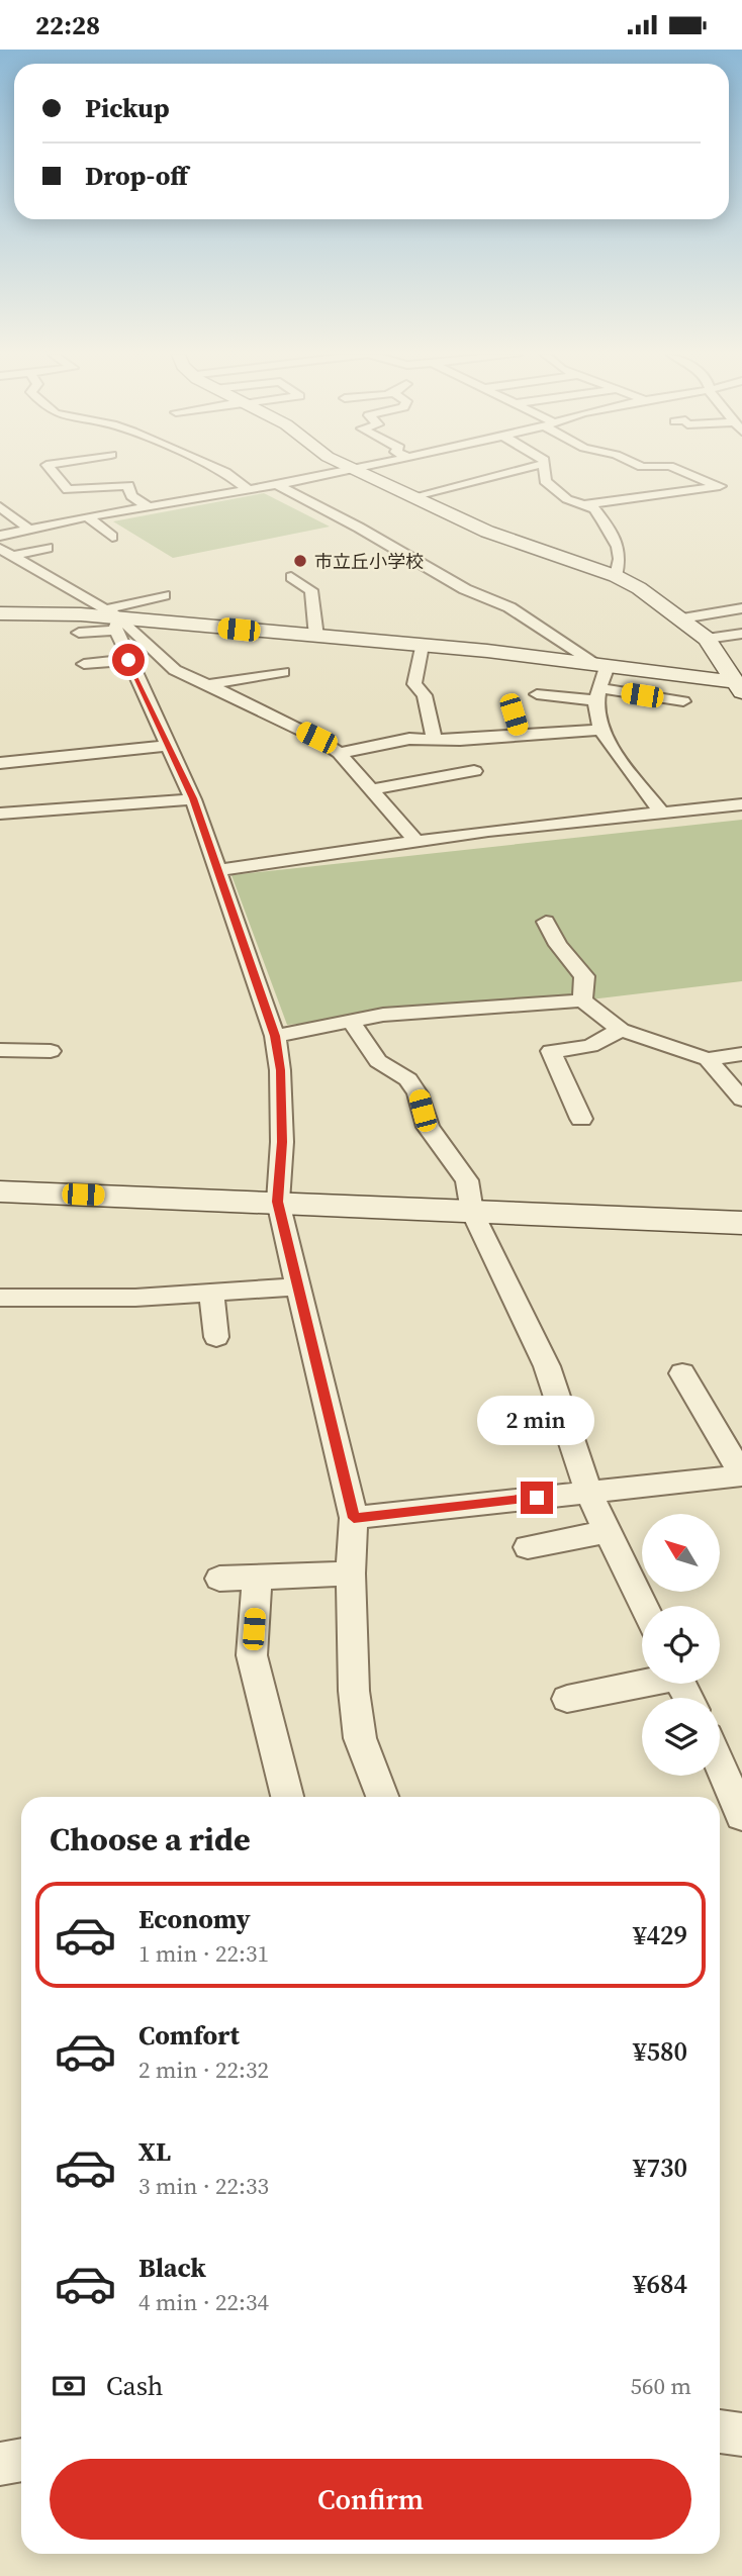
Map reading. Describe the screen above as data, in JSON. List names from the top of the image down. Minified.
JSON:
{"places":["市立丘小学校"],"north":"top left","page":{"status":"22:28","banner":["Pickup","Drop-off"],"bubble":"2 min","heading":"Choose a ride","list":[{"name":"Economy","note":"1 min · 22:31","value":"¥429"},{"name":"Comfort","note":"2 min · 22:32","value":"¥580"},{"name":"XL","note":"3 min · 22:33","value":"¥730"},{"name":"Black","note":"4 min · 22:34","value":"¥684"}],"pay":["Cash","560 m"],"buttons":"Confirm"}}
